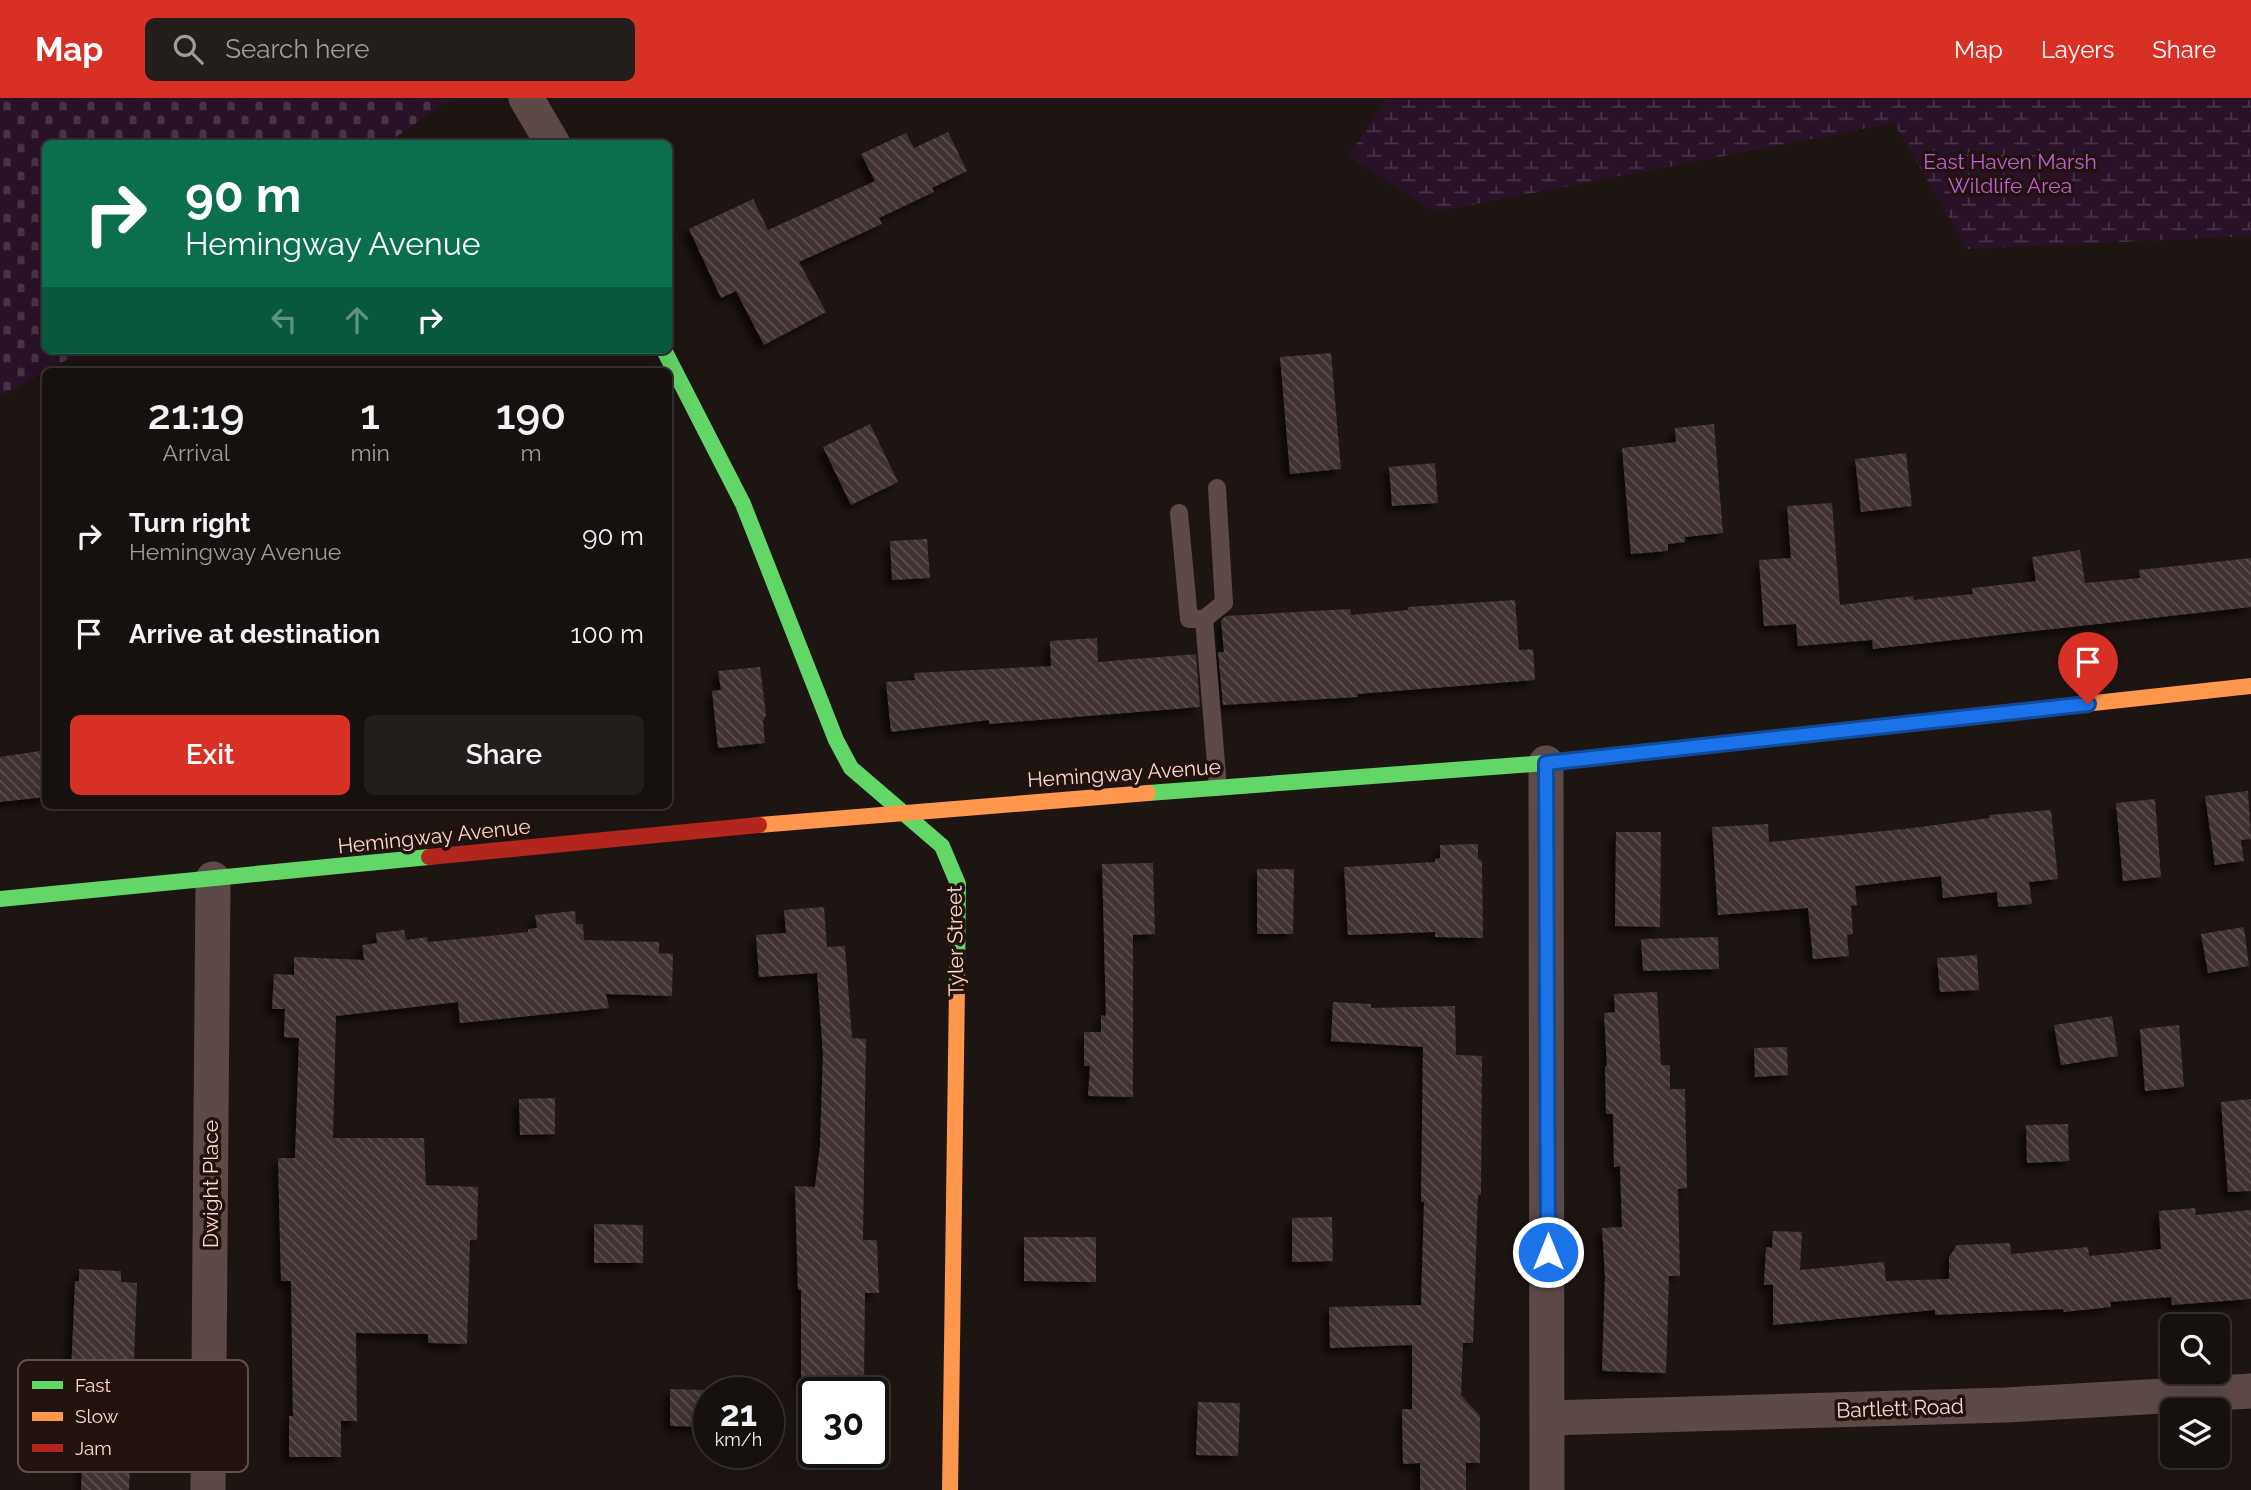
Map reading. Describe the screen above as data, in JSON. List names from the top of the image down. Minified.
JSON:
{"streets":{"main road":["Hemingway Avenue","Tyler Street"],"street":["Dwight Place","Bartlett Road"]},"crossings":[["Hemingway Avenue","Tyler Street"],["Hemingway Avenue","Dwight Place"]],"parks":["East Haven Marsh Wildlife Area"],"legend":["Fast","Slow","Jam"],"page":{"header":"Map","search":"Search here","nav":["Map","Layers","Share"],"turn":["90 m","Hemingway Avenue"],"eta":["21:19","Arrival","1","min","190","m"],"list":[{"name":"Turn right","note":"Hemingway Avenue","value":"90 m"},{"name":"Arrive at destination","value":"100 m"}],"buttons":["Exit","Share"],"speed":"21 km/h","limit":"30"}}
